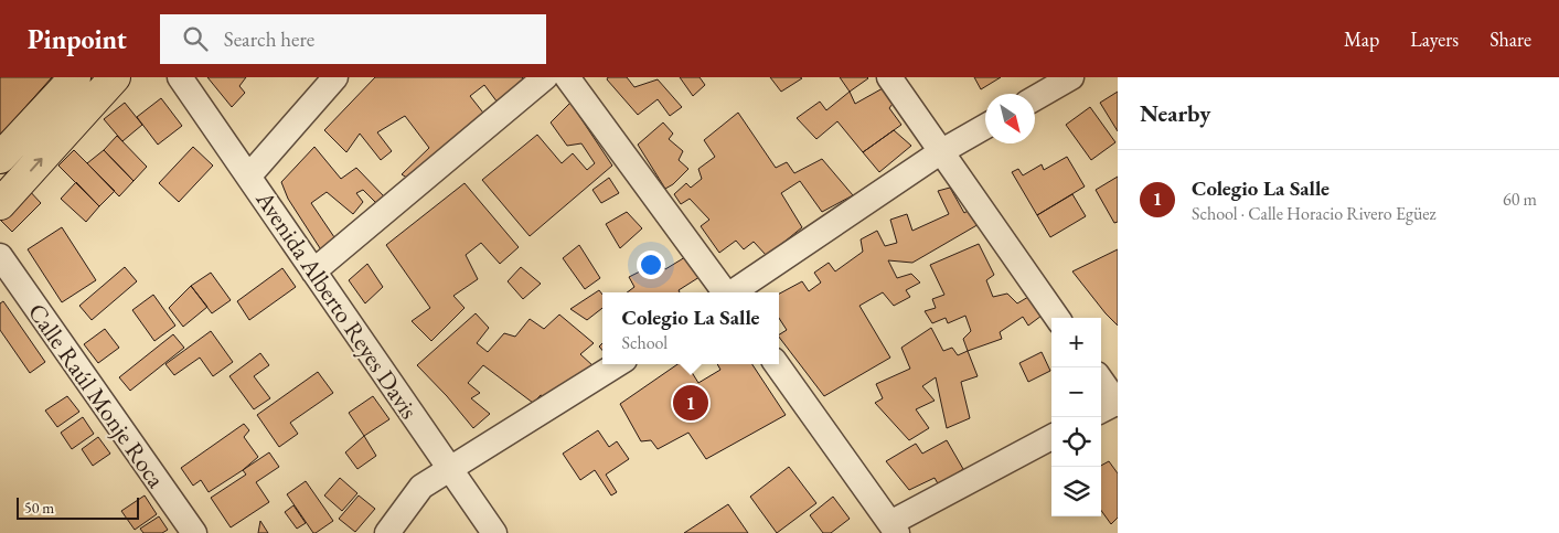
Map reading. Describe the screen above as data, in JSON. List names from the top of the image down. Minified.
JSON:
{"streets":{"street":["Avenida Alberto Reyes Davis","Calle Raúl Monje Roca"]},"scale_bar":"50 m","north":"bottom right","page":{"header":"Pinpoint","search":"Search here","nav":["Map","Layers","Share"],"heading":"Nearby","list":[{"mark":"1","name":"Colegio La Salle","note":"School · Calle Horacio Rivero Egüez","value":"60 m"}],"popup":["Colegio La Salle","School"],"map_buttons":["+","−"],"pins":"1","scale":"50 m"}}
